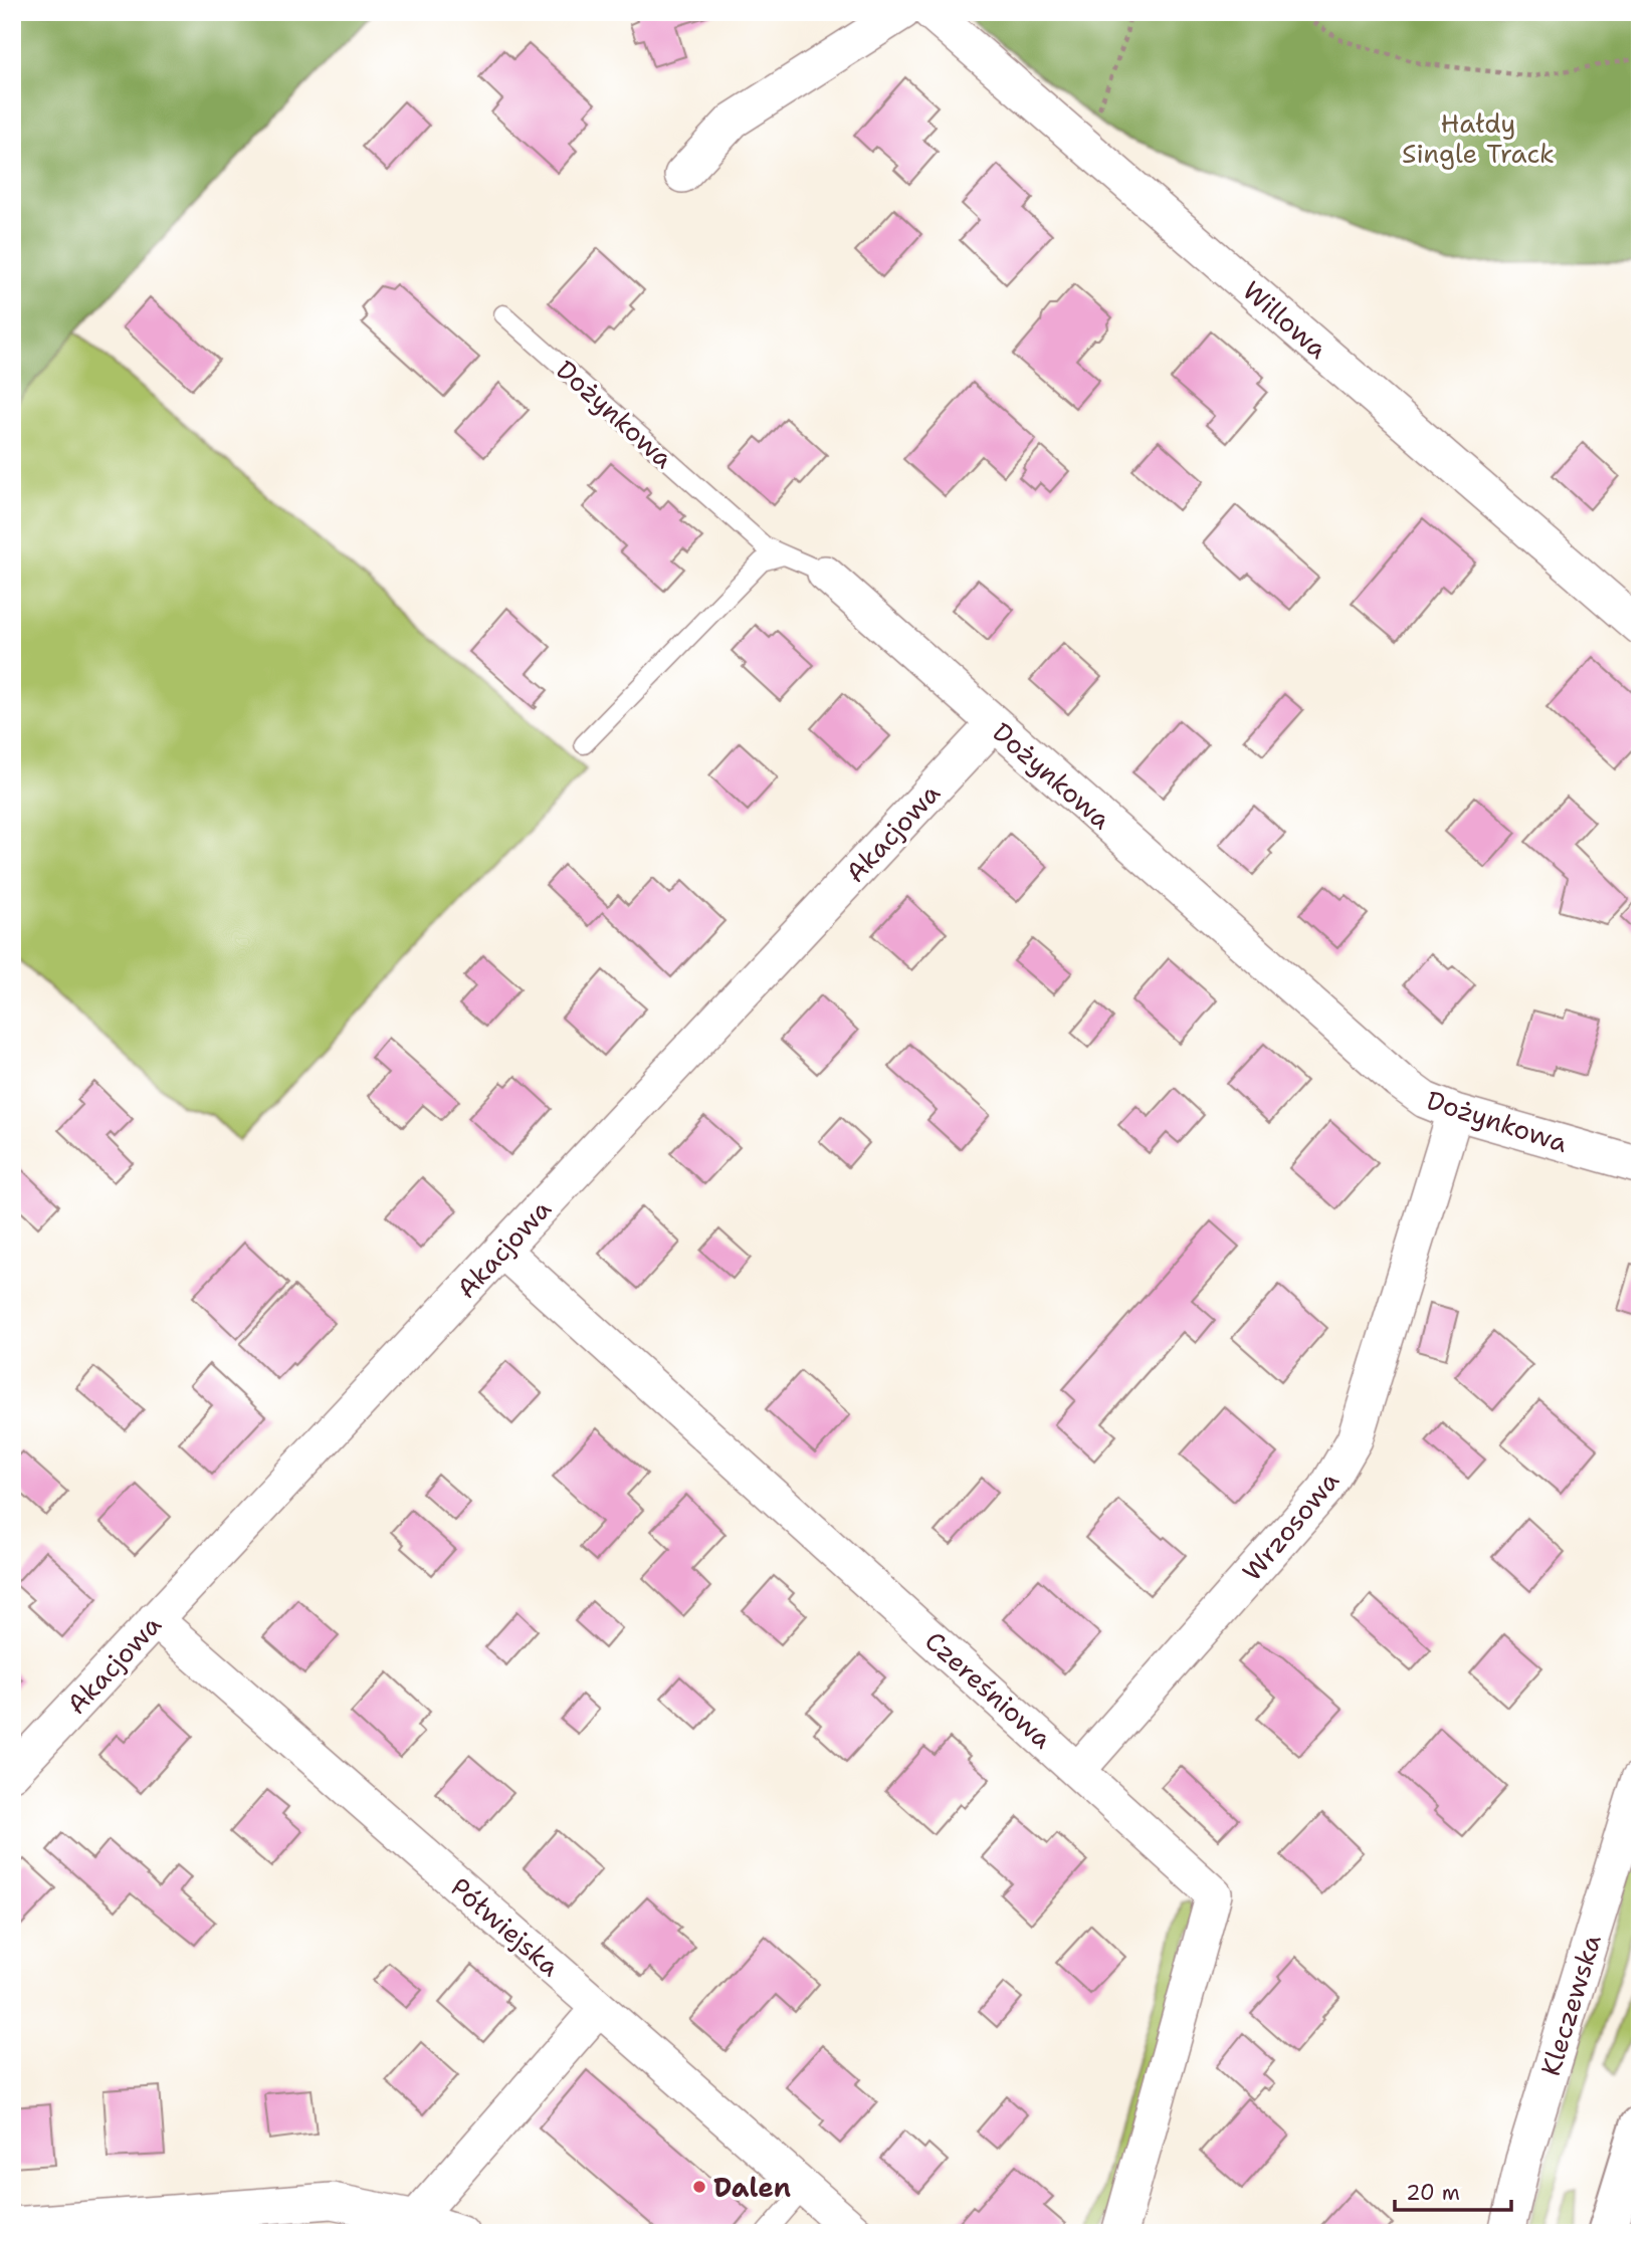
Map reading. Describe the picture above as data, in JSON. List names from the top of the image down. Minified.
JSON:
{"streets":{"street":["Willowa","Dożynkowa","Akacjowa","Wrzosowa","Czereśniowa","Półwiejska","Kleczewska"]},"crossings":[["Dożynkowa","Akacjowa"],["Dożynkowa","Wrzosowa"],["Akacjowa","Czereśniowa"],["Akacjowa","Półwiejska"],["Wrzosowa","Czereśniowa"]],"parks":["Hałdy Single Track"],"places":["Dalen"],"scale_bar":"20 m"}
